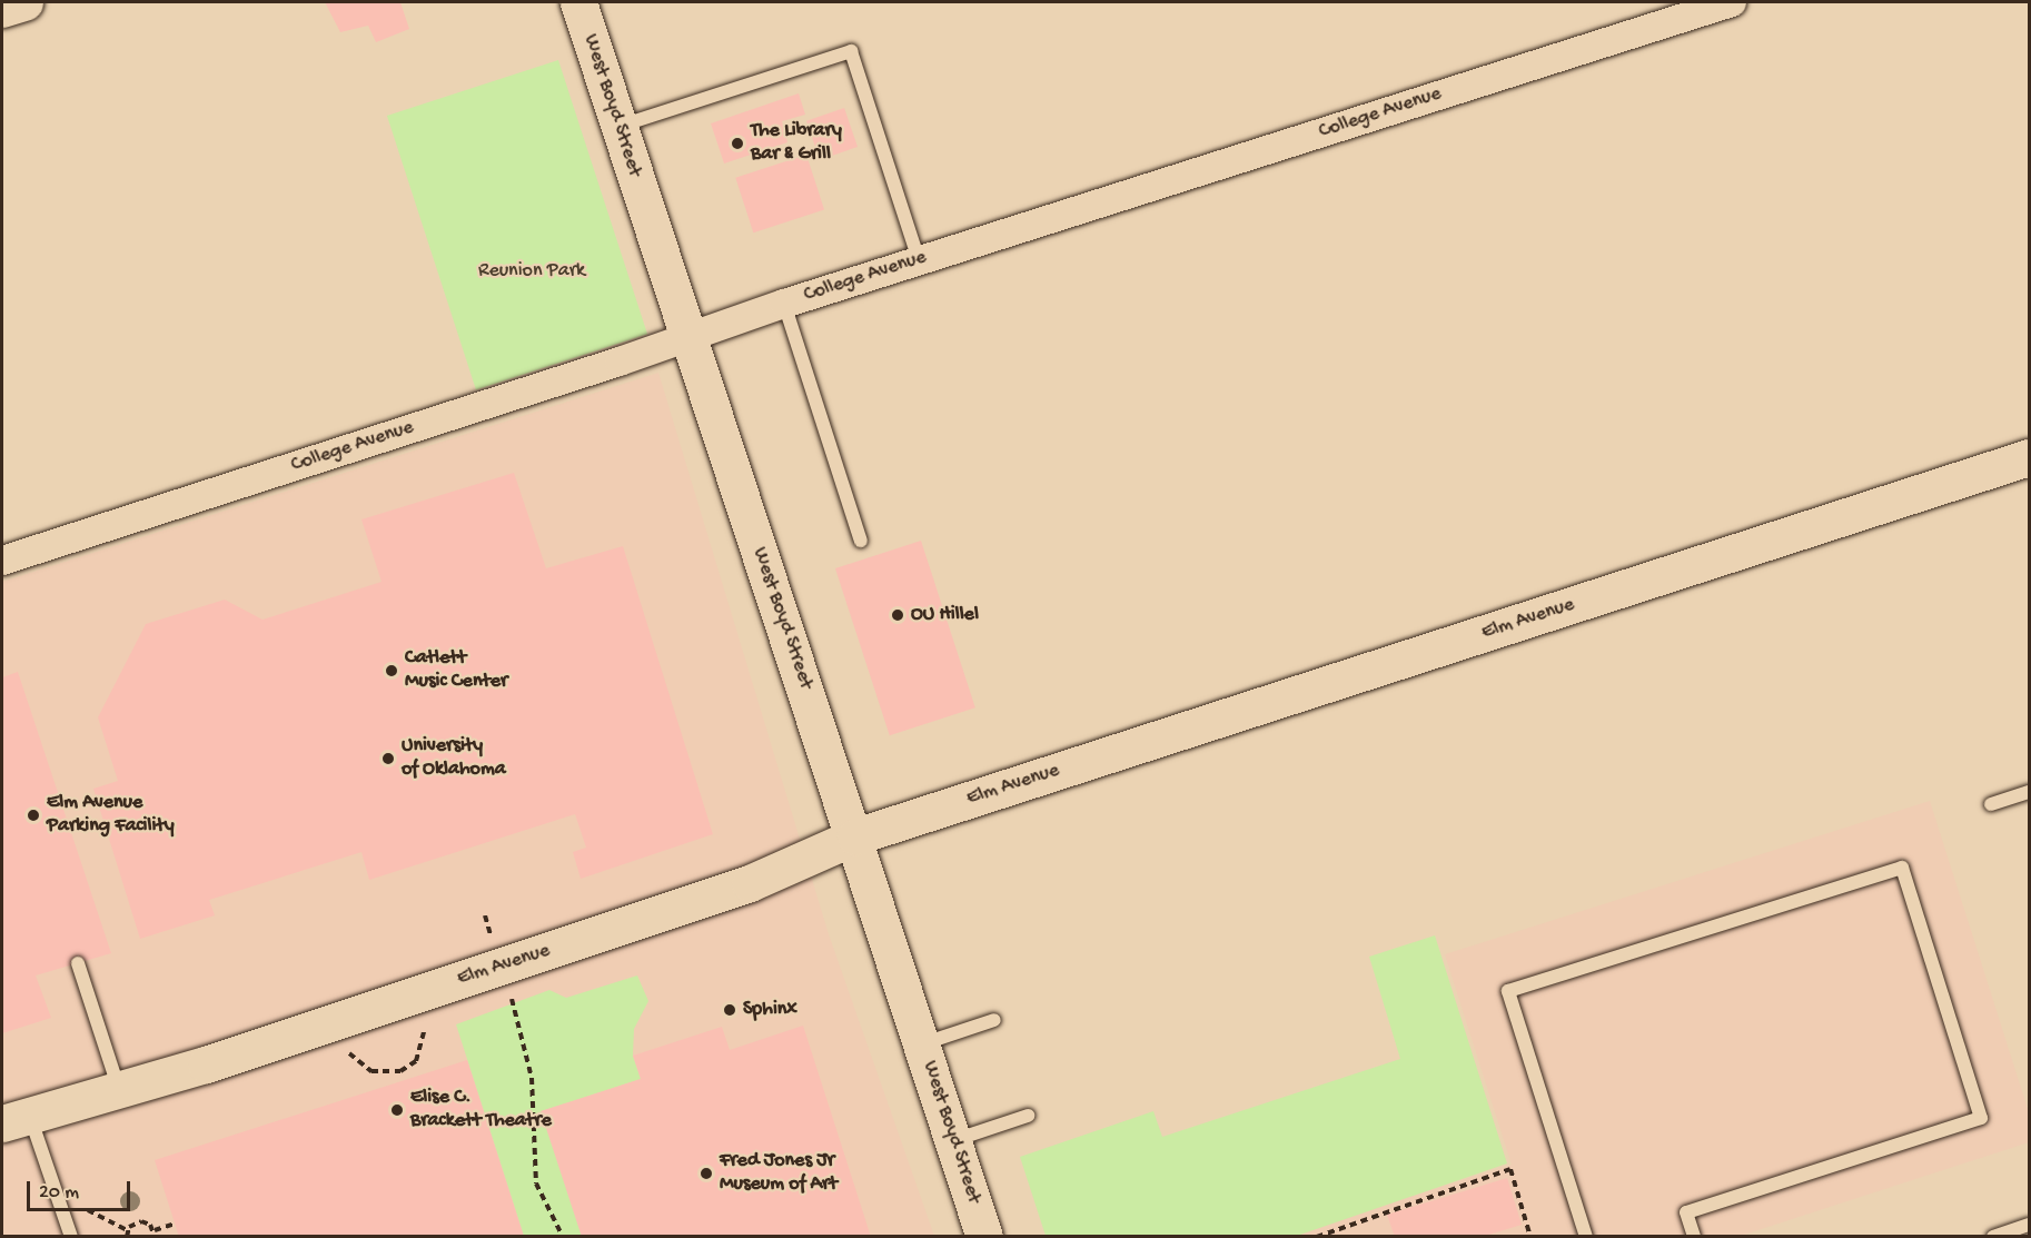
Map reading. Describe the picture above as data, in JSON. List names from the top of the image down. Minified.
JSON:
{"streets":{"street":["West Boyd Street","College Avenue","Elm Avenue"]},"crossings":[["West Boyd Street","College Avenue"],["West Boyd Street","Elm Avenue"]],"parks":["Reunion Park"],"places":["The Library Bar & Grill","OU Hillel","Catlett Music Center","University of Oklahoma","Elm Avenue Parking Facility","Sphinx","Elise C. Brackett Theatre","Fred Jones Jr Museum of Art"],"scale_bar":"20 m"}
